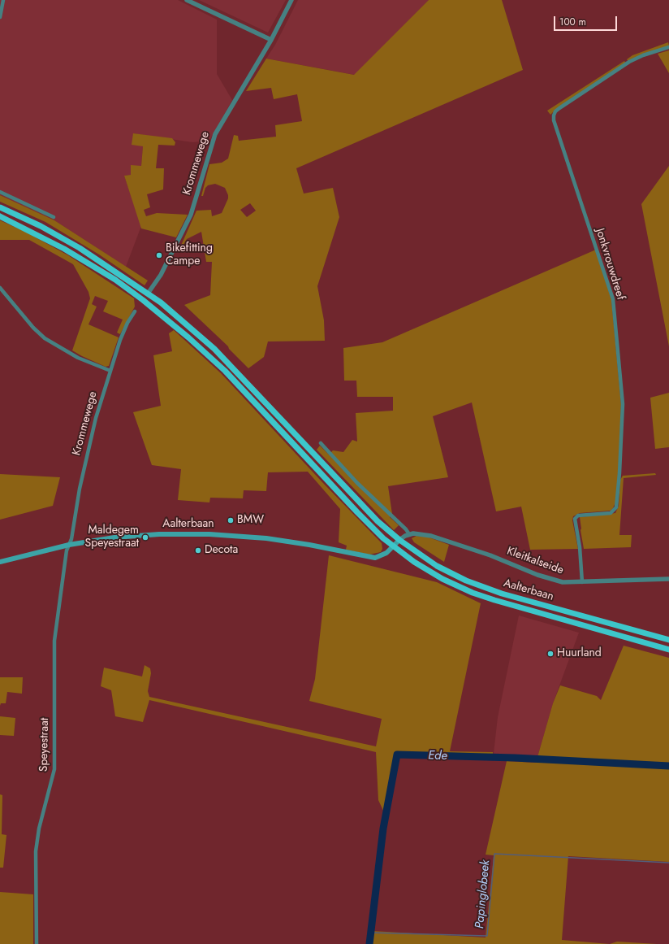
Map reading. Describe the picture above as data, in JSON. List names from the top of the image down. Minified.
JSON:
{"streets":{"highway":["Aalterbaan"],"street":["Krommewege","Jonkvrouwdreef","Kleitkalseide","Speyestraat"]},"crossings":[["Krommewege","Aalterbaan"],["Krommewege","Speyestraat"],["Jonkvrouwdreef","Kleitkalseide"],["Aalterbaan","Speyestraat"]],"water":["Ede","Papinglobeek"],"places":["Bikefitting Campe","BMW","Maldegem Speyestraat","Decota","Huurland"],"scale_bar":"100 m"}
